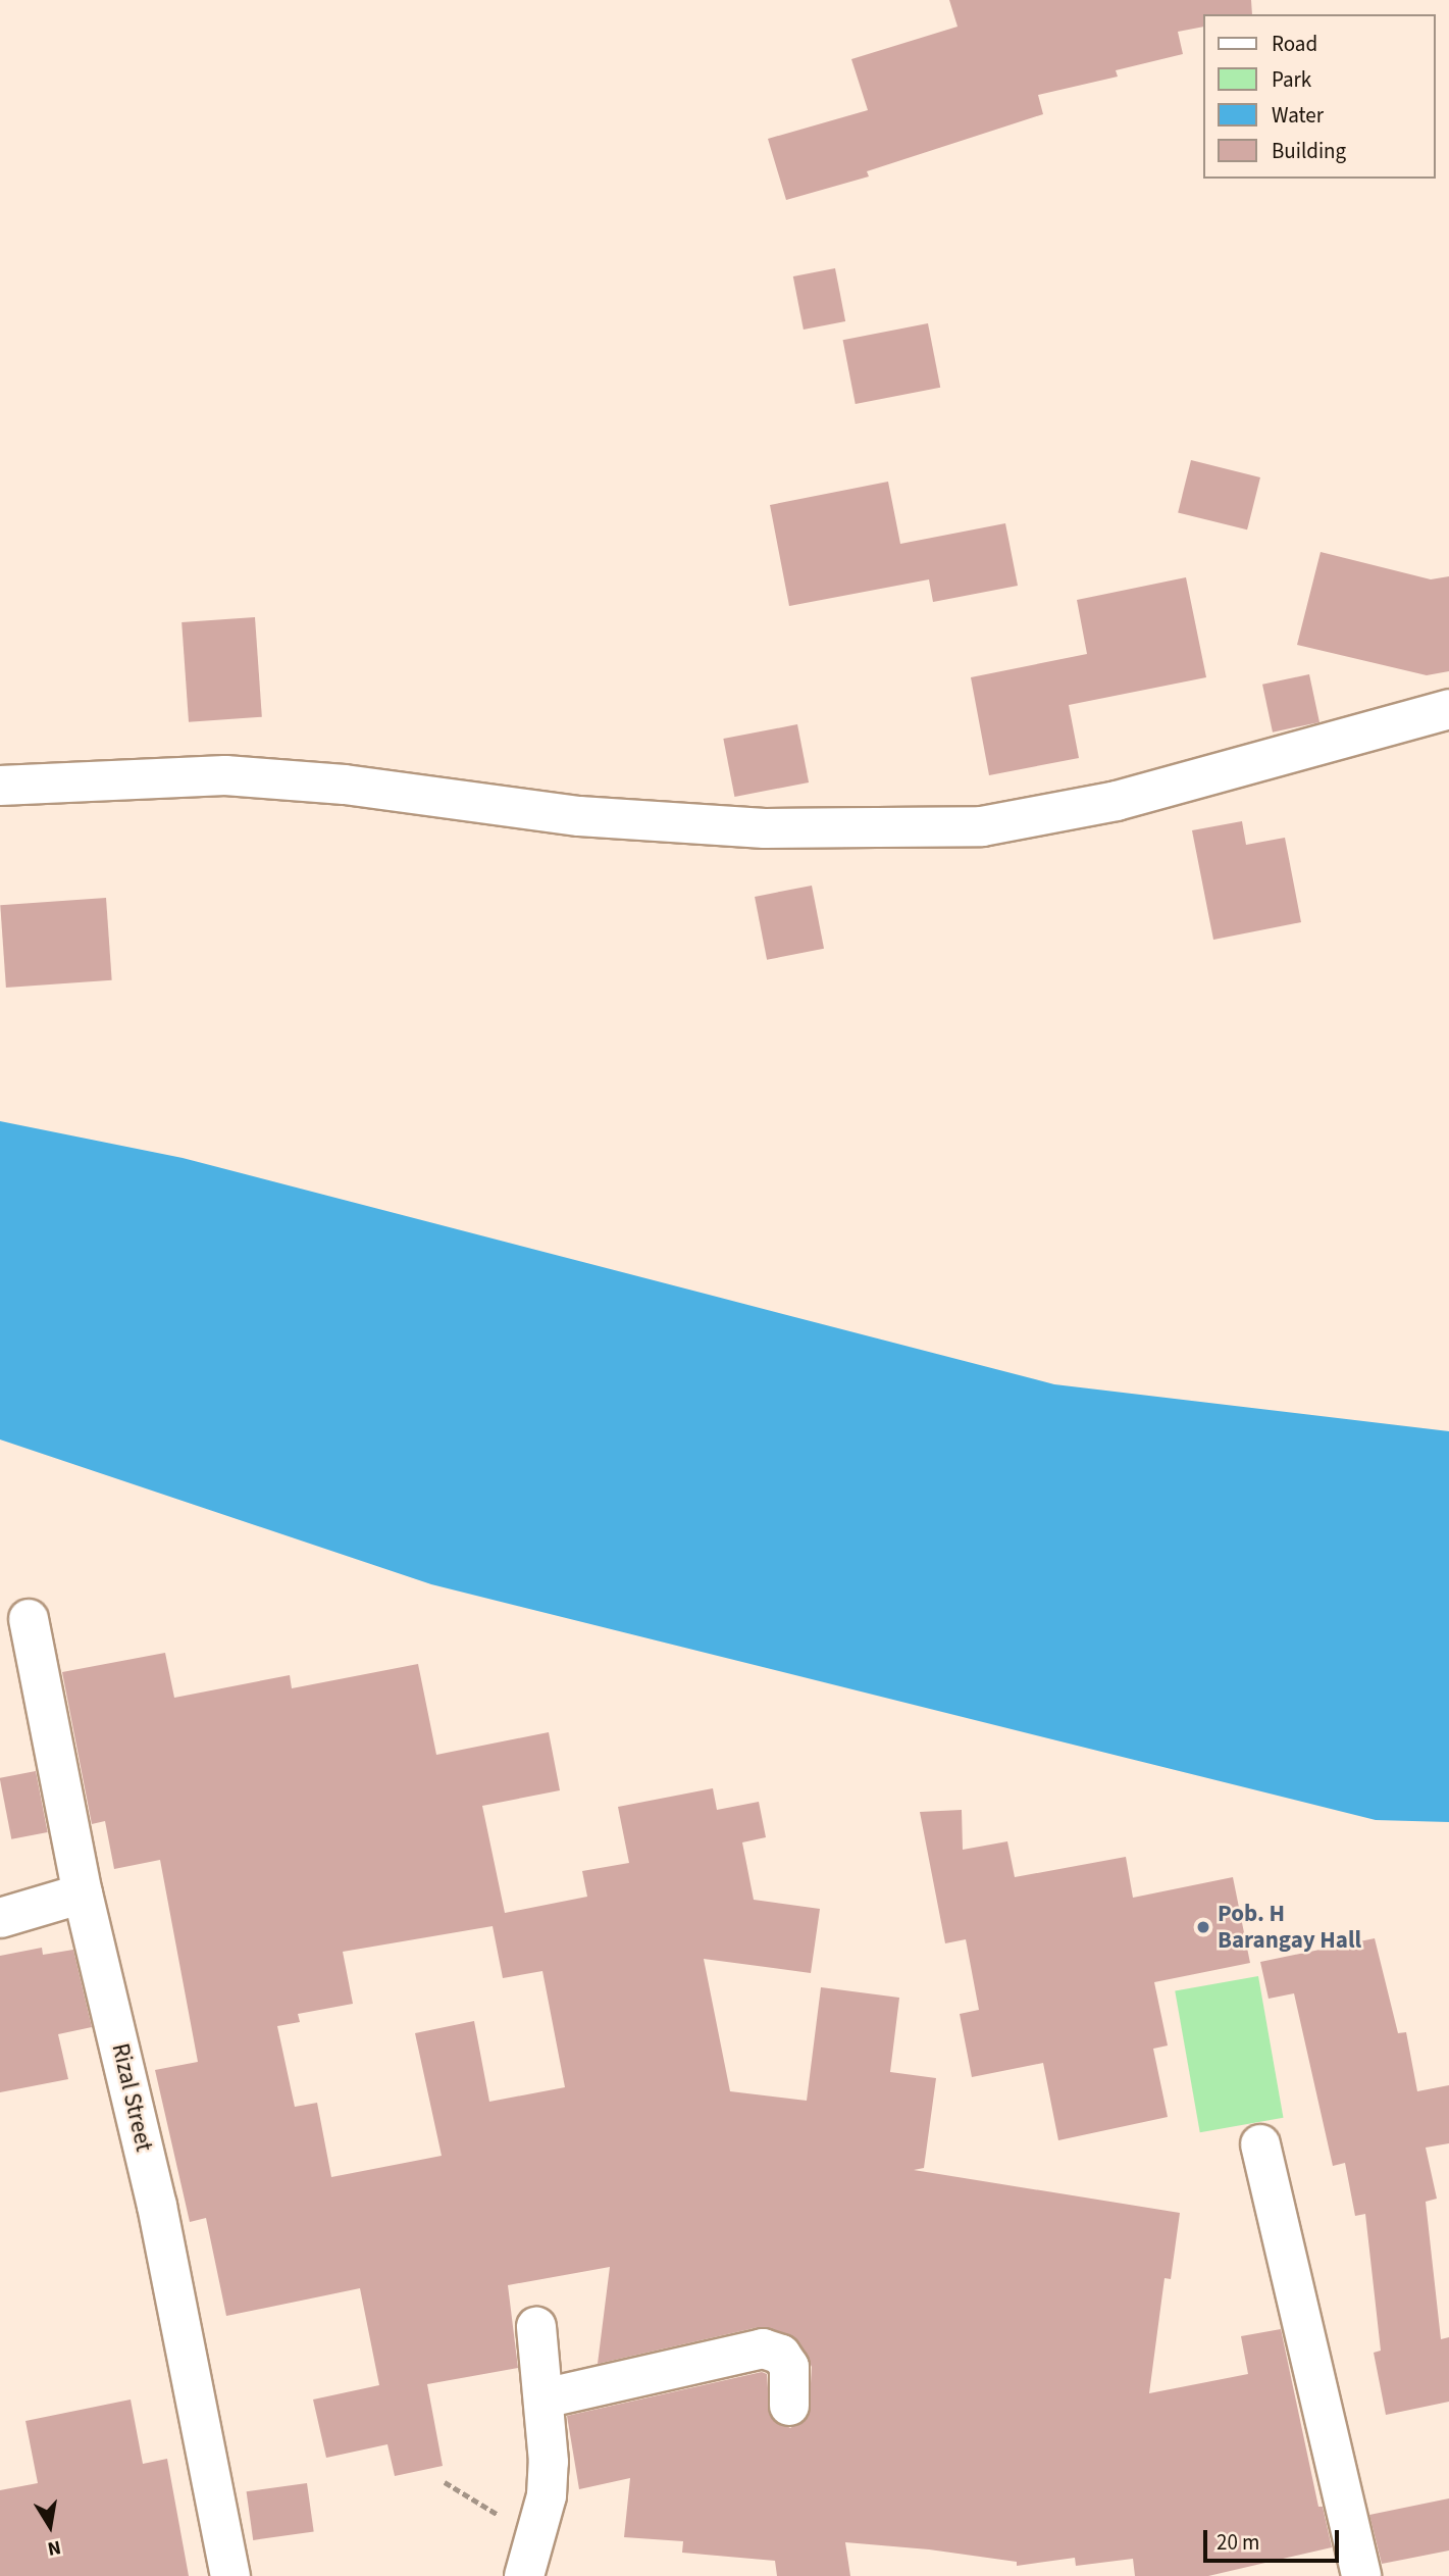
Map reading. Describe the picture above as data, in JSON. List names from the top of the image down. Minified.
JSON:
{"streets":{"street":["Rizal Street"]},"places":["Pob. H Barangay Hall"],"legend":["Road","Park","Water","Building"],"scale_bar":"20 m","north":"bottom"}
